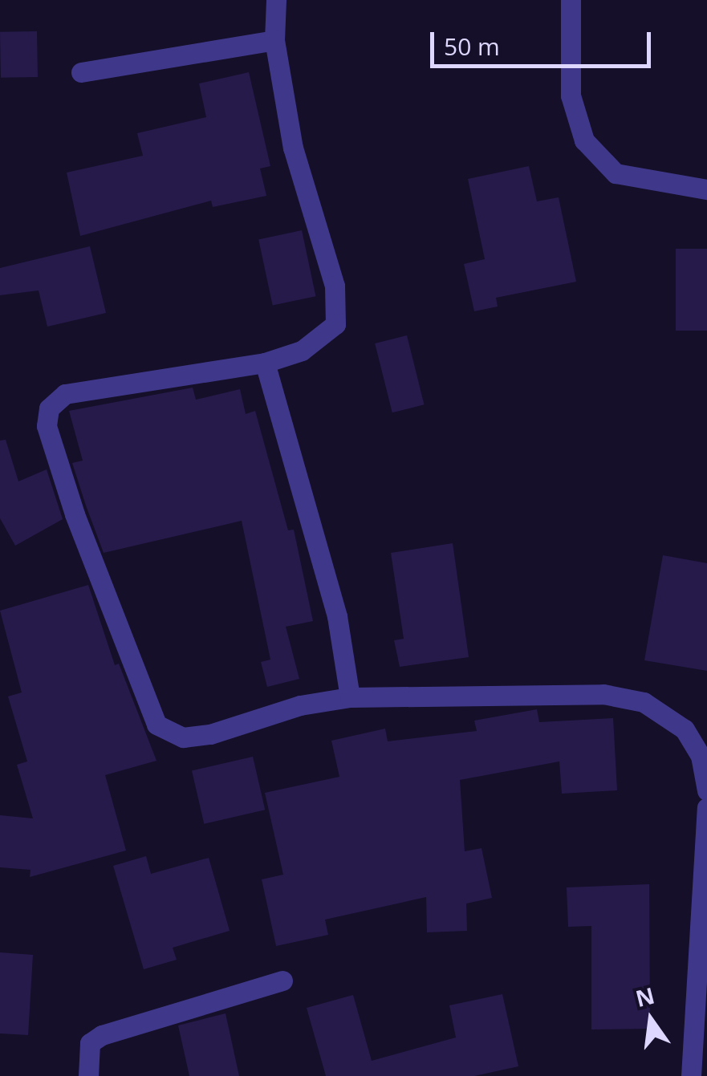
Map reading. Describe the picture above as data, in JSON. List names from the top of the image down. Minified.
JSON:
{"scale_bar":"50 m","north":"top"}
